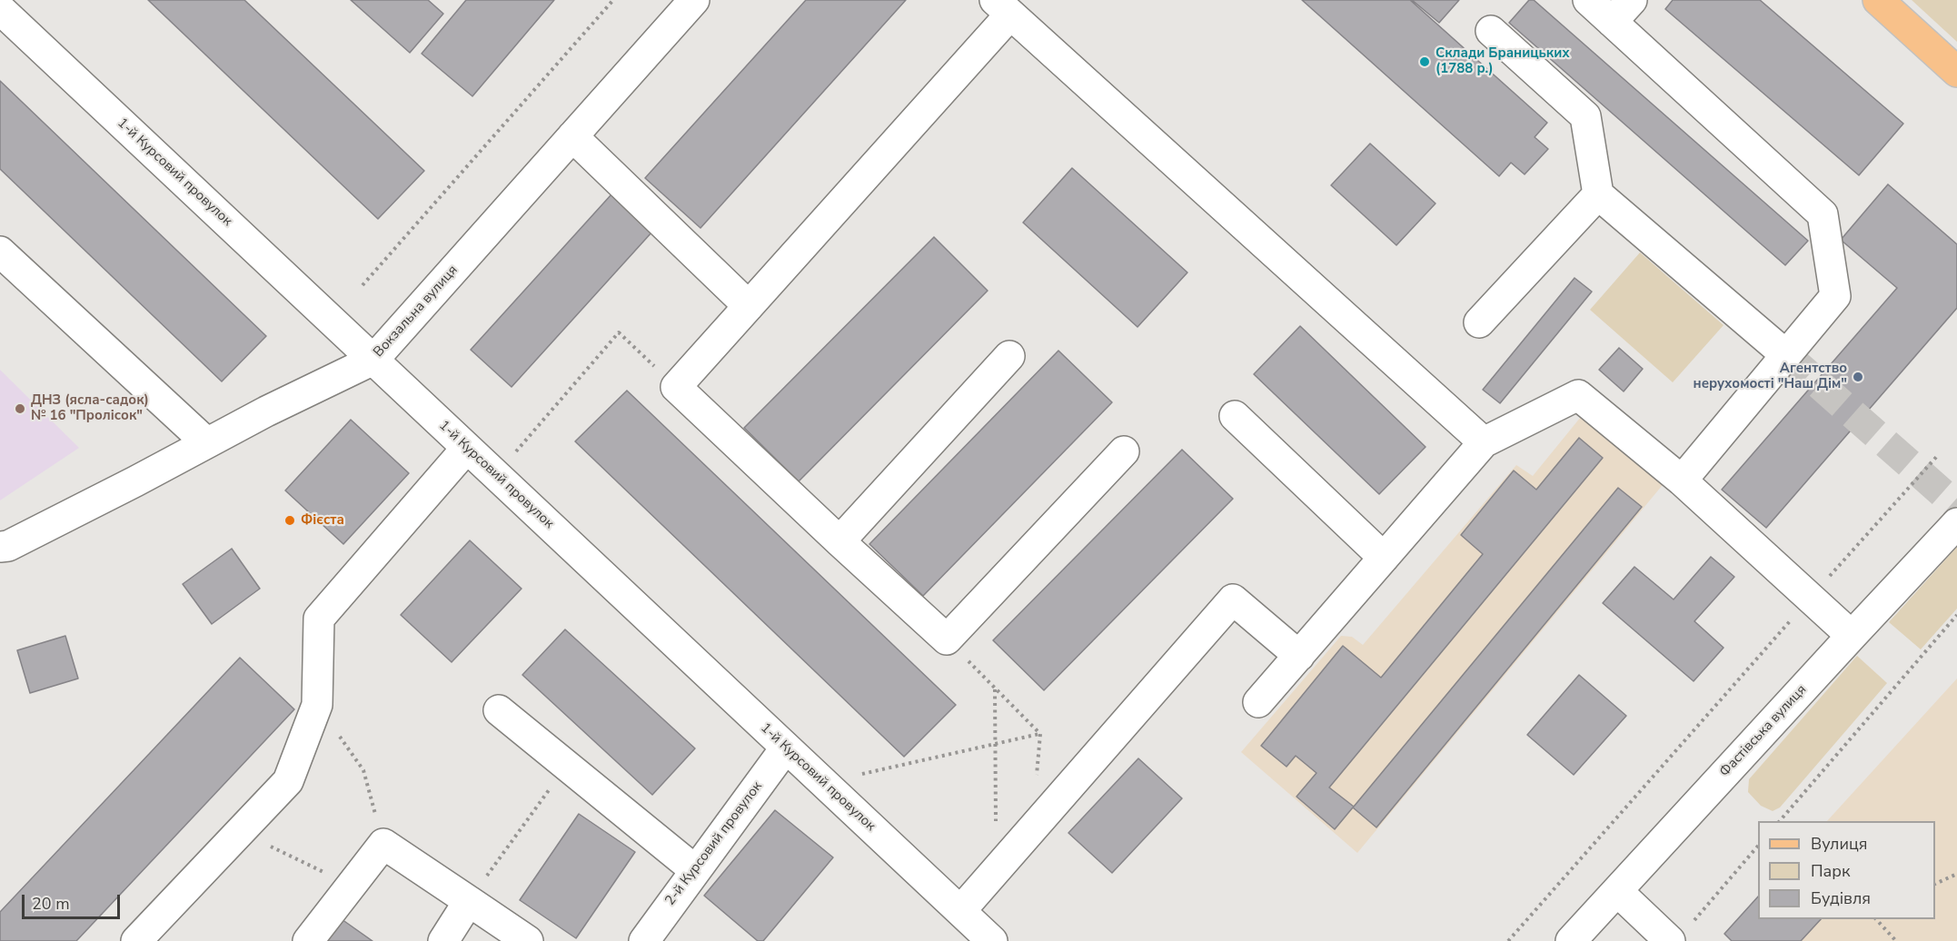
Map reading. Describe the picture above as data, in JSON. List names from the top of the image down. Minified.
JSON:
{"streets":{"street":["1-й Курсовий провулок","Вокзальна вулиця","Фастівська вулиця","2-й Курсовий провулок"]},"crossings":[["1-й Курсовий провулок","Вокзальна вулиця"],["1-й Курсовий провулок","2-й Курсовий провулок"]],"places":["Склади Браницьких (1788 р.)","Агентство нерухомості \"Наш Дім\"","ДНЗ (ясла-садок) № 16 \"Пролісок\"","Фієста"],"legend":["Вулиця","Парк","Будівля"],"scale_bar":"20 m"}
